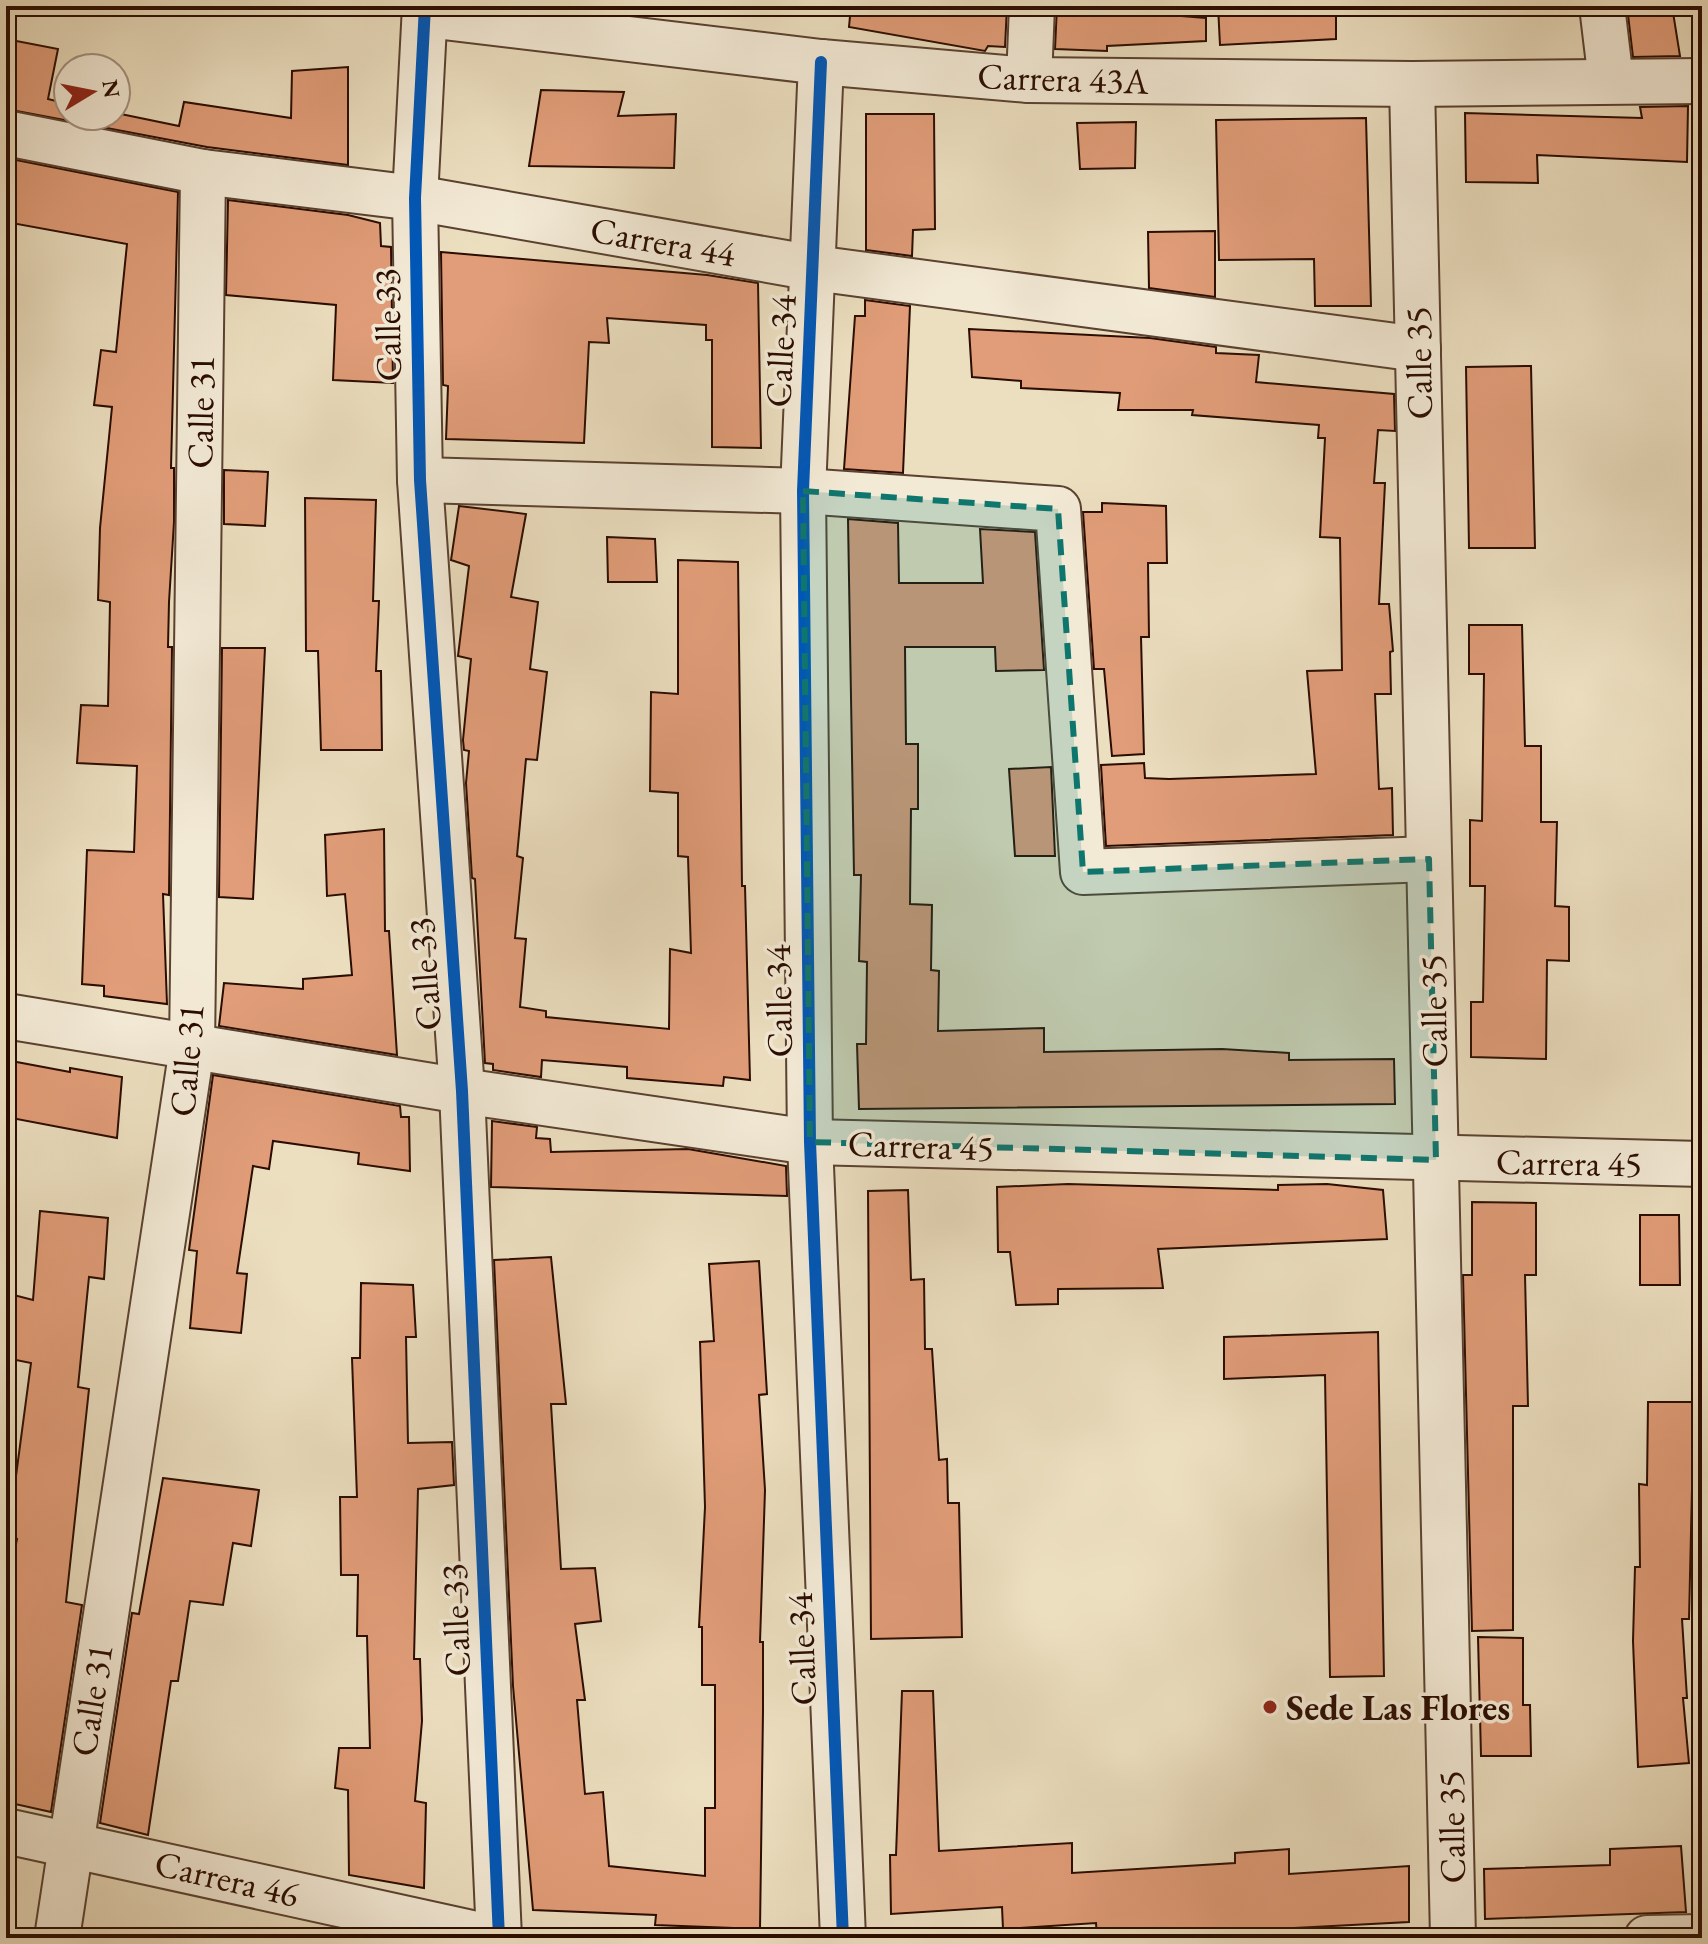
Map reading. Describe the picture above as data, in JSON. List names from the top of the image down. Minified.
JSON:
{"streets":{"street":["Carrera 43A","Carrera 44","Calle 33","Calle 34","Calle 35","Calle 31","Carrera 45","Carrera 46"]},"crossings":[["Carrera 43A","Calle 33"],["Carrera 43A","Calle 34"],["Carrera 43A","Calle 35"],["Carrera 44","Calle 33"],["Carrera 44","Calle 34"],["Carrera 44","Calle 35"],["Carrera 44","Calle 31"],["Calle 33","Carrera 45"],["Calle 33","Carrera 46"],["Calle 34","Carrera 45"],["Calle 35","Carrera 45"],["Calle 31","Carrera 45"],["Calle 31","Carrera 46"]],"places":["Sede Las Flores"],"north":"right"}
